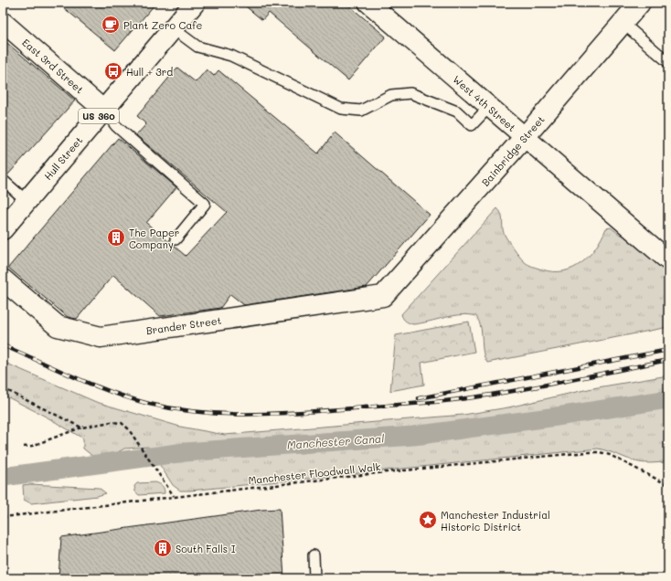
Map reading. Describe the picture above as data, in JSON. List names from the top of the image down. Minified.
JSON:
{"streets":{"street":["East 3rd Street","West 4th Street","US 360","Bainbridge Street","Hull Street","Brander Street"],"path":["Manchester Floodwall Walk"]},"crossings":[["East 3rd Street","Hull Street"],["West 4th Street","Bainbridge Street"],["Bainbridge Street","Brander Street"]],"water":["Manchester Canal"],"places":{"cafe":["Plant Zero Cafe"],"bus stop":["Hull + 3rd"],"building":["The Paper Company","South Falls I"],"place":["Manchester Industrial Historic District"]}}
